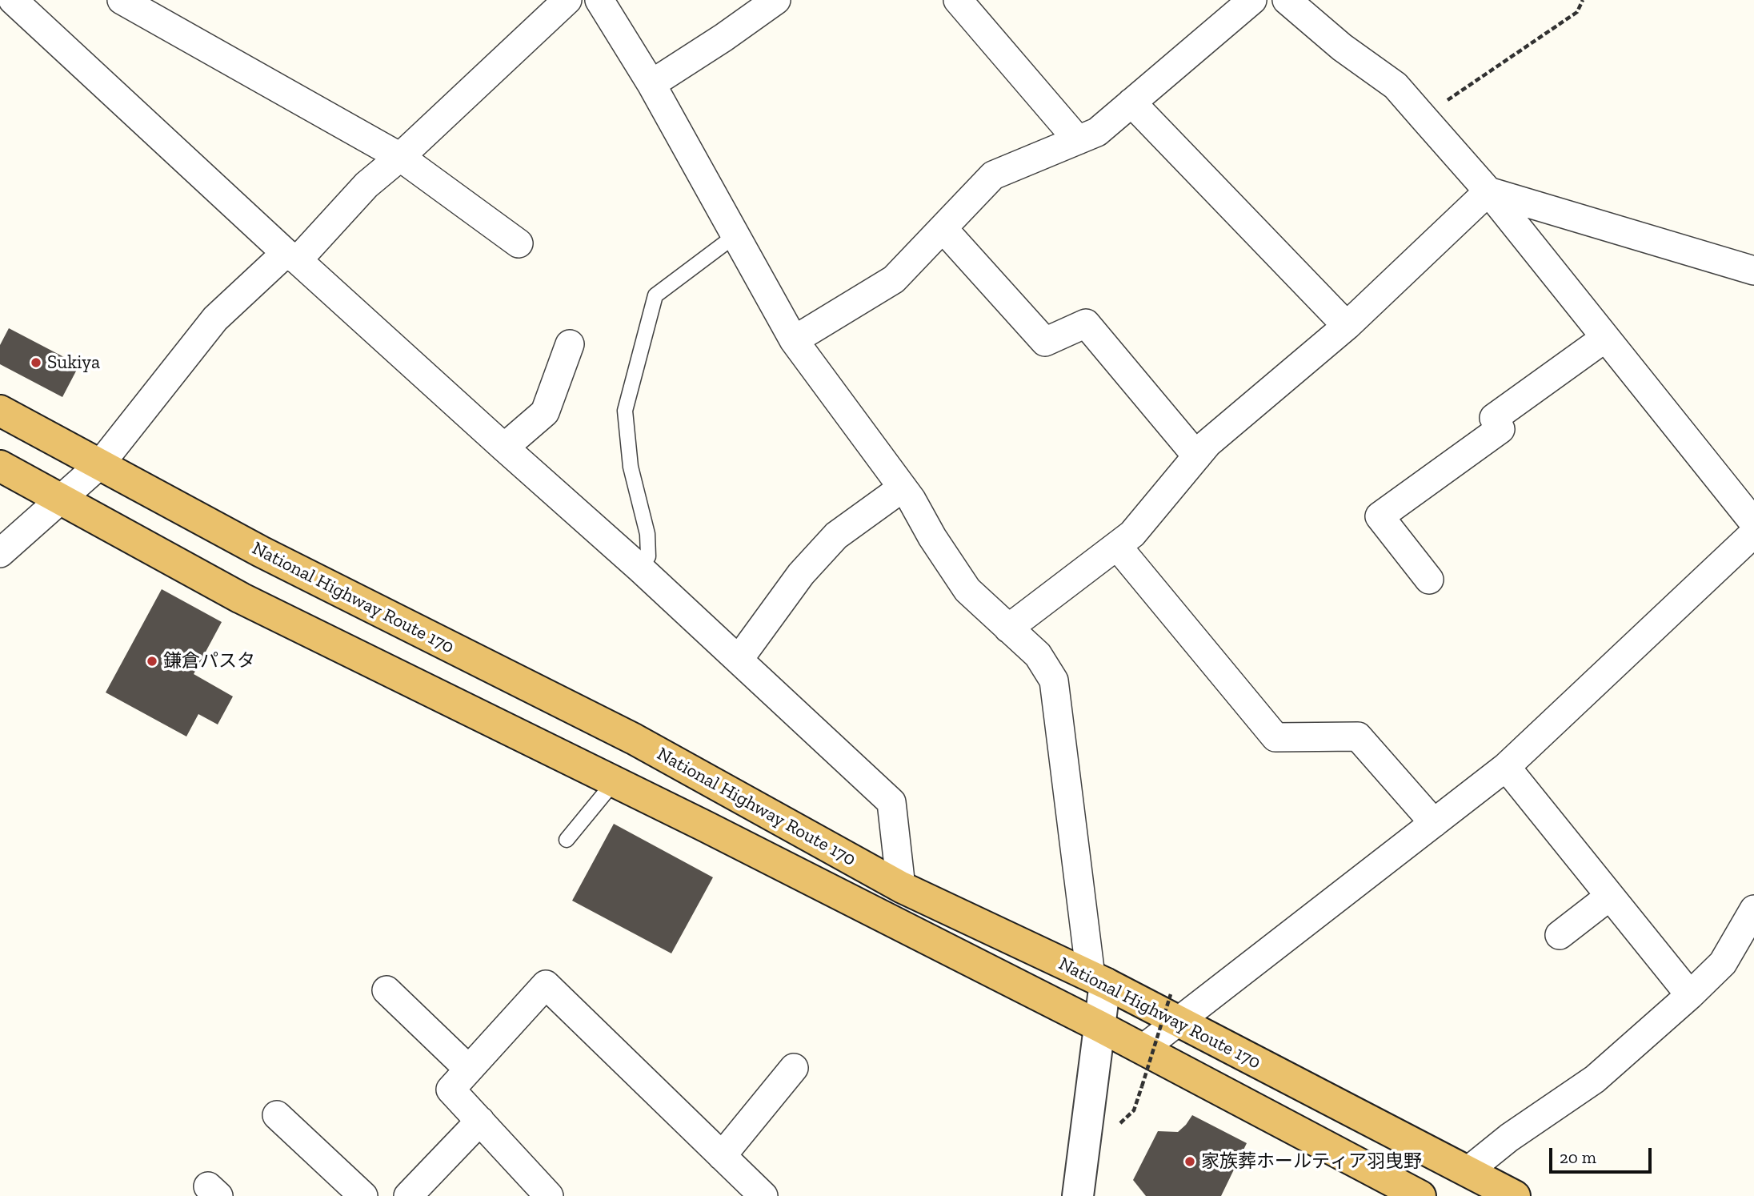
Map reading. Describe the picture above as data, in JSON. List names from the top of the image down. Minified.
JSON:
{"streets":{"highway":["National Highway Route 170"]},"places":["Sukiya","鎌倉パスタ","家族葬ホールティア羽曳野"],"scale_bar":"20 m"}
